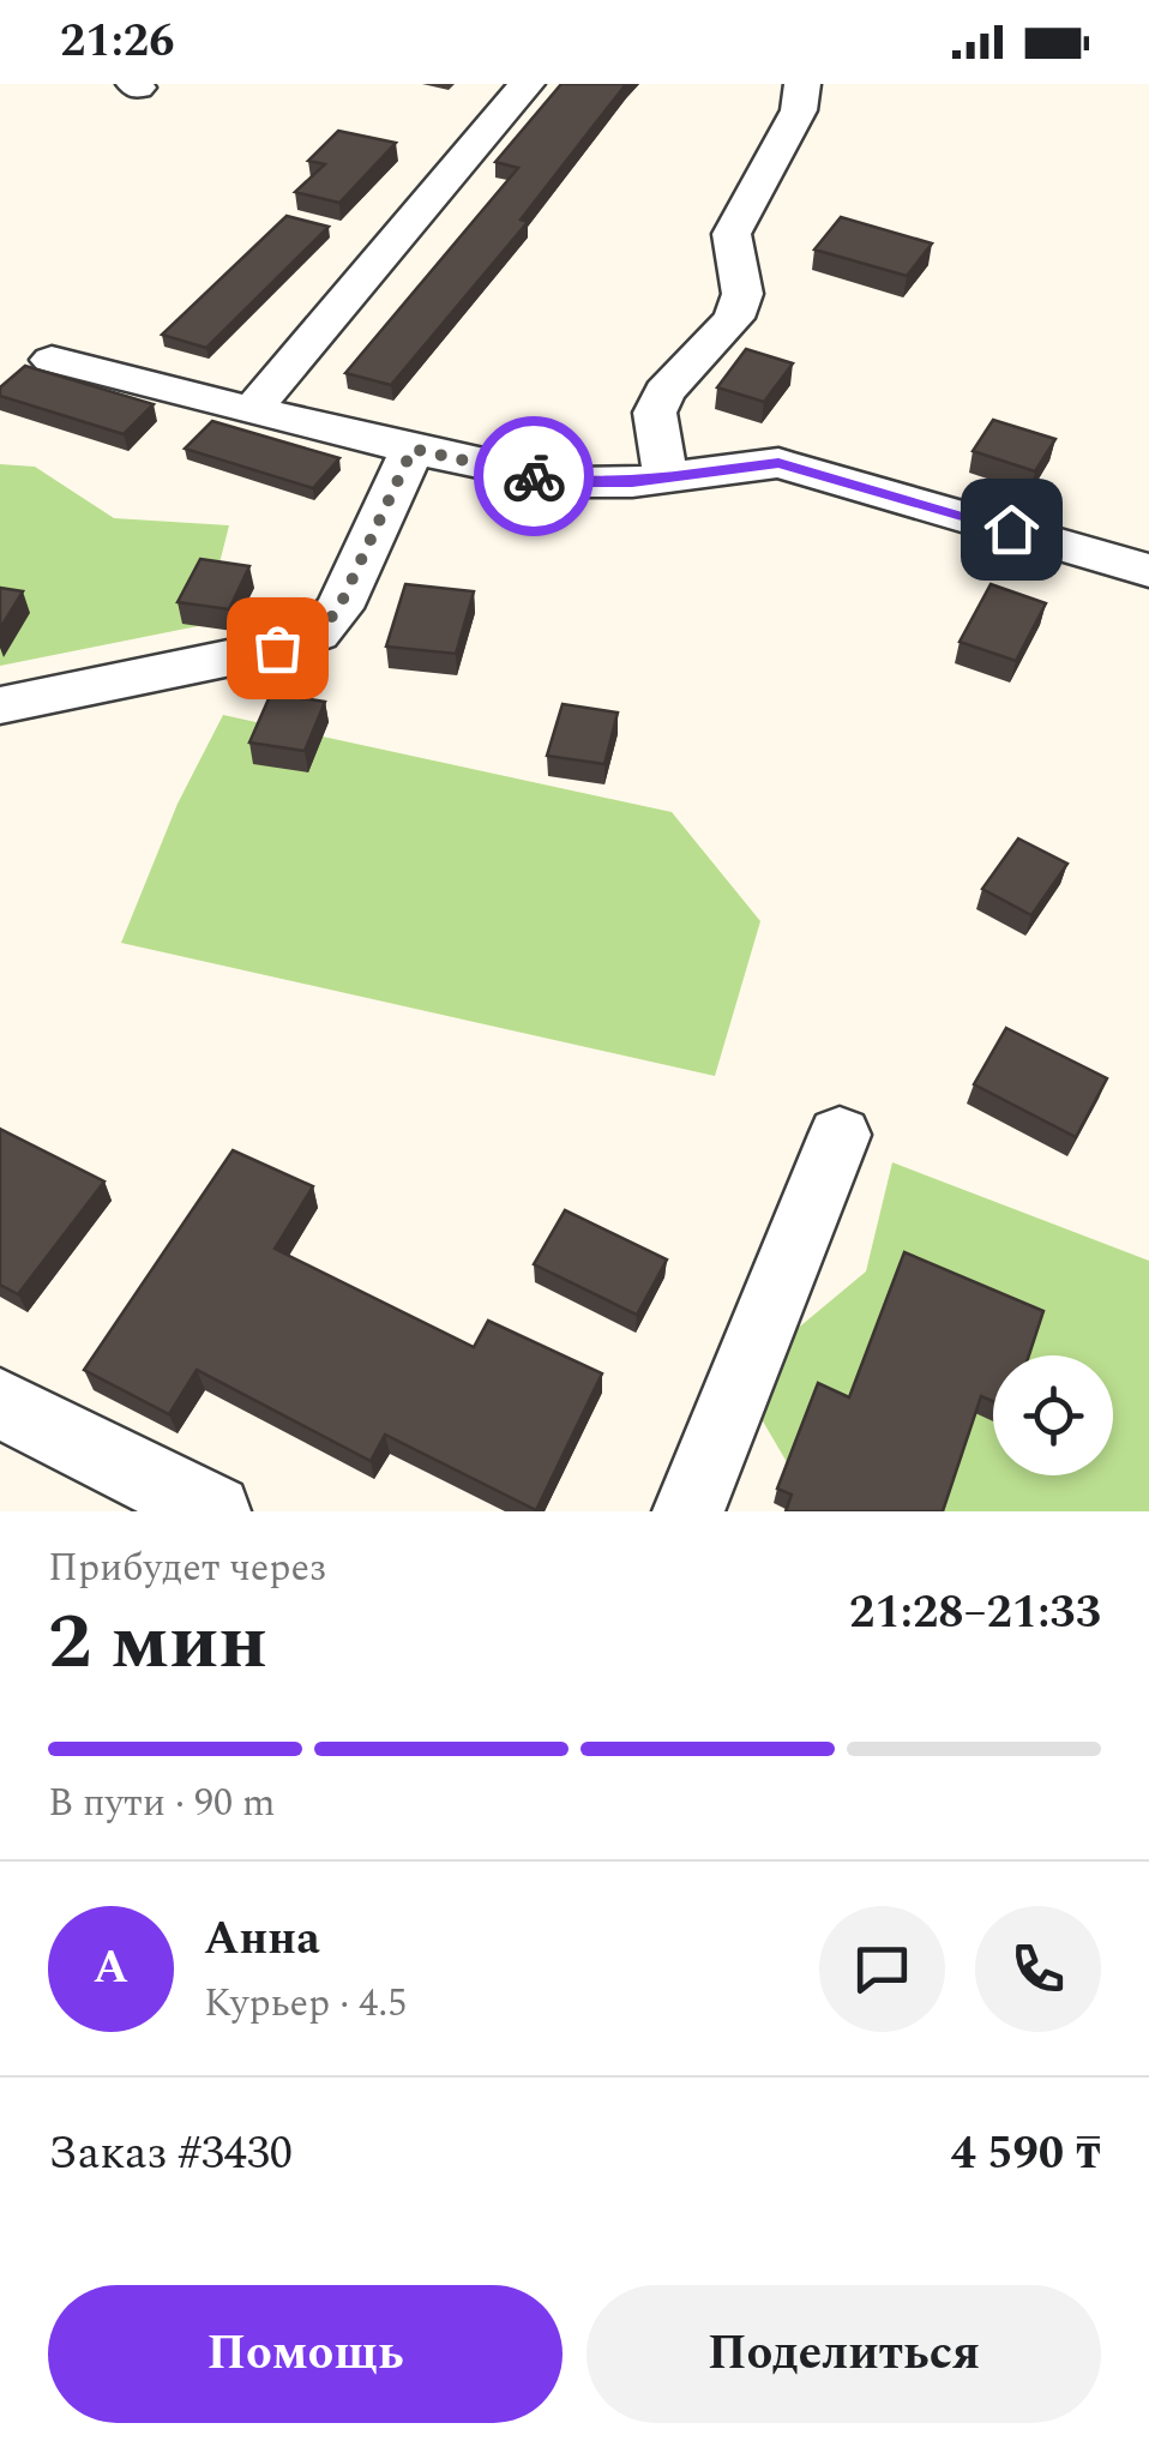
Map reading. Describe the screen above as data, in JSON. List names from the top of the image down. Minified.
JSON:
{"page":{"status":"21:26","heading":["2 мин","Прибудет через","21:28–21:33"],"panel":["Анна","Курьер · 4.5","Заказ #3430","4 590 ₸"],"bar":"В пути · 90 m","round":"А","buttons":["Помощь","Поделиться"]}}
